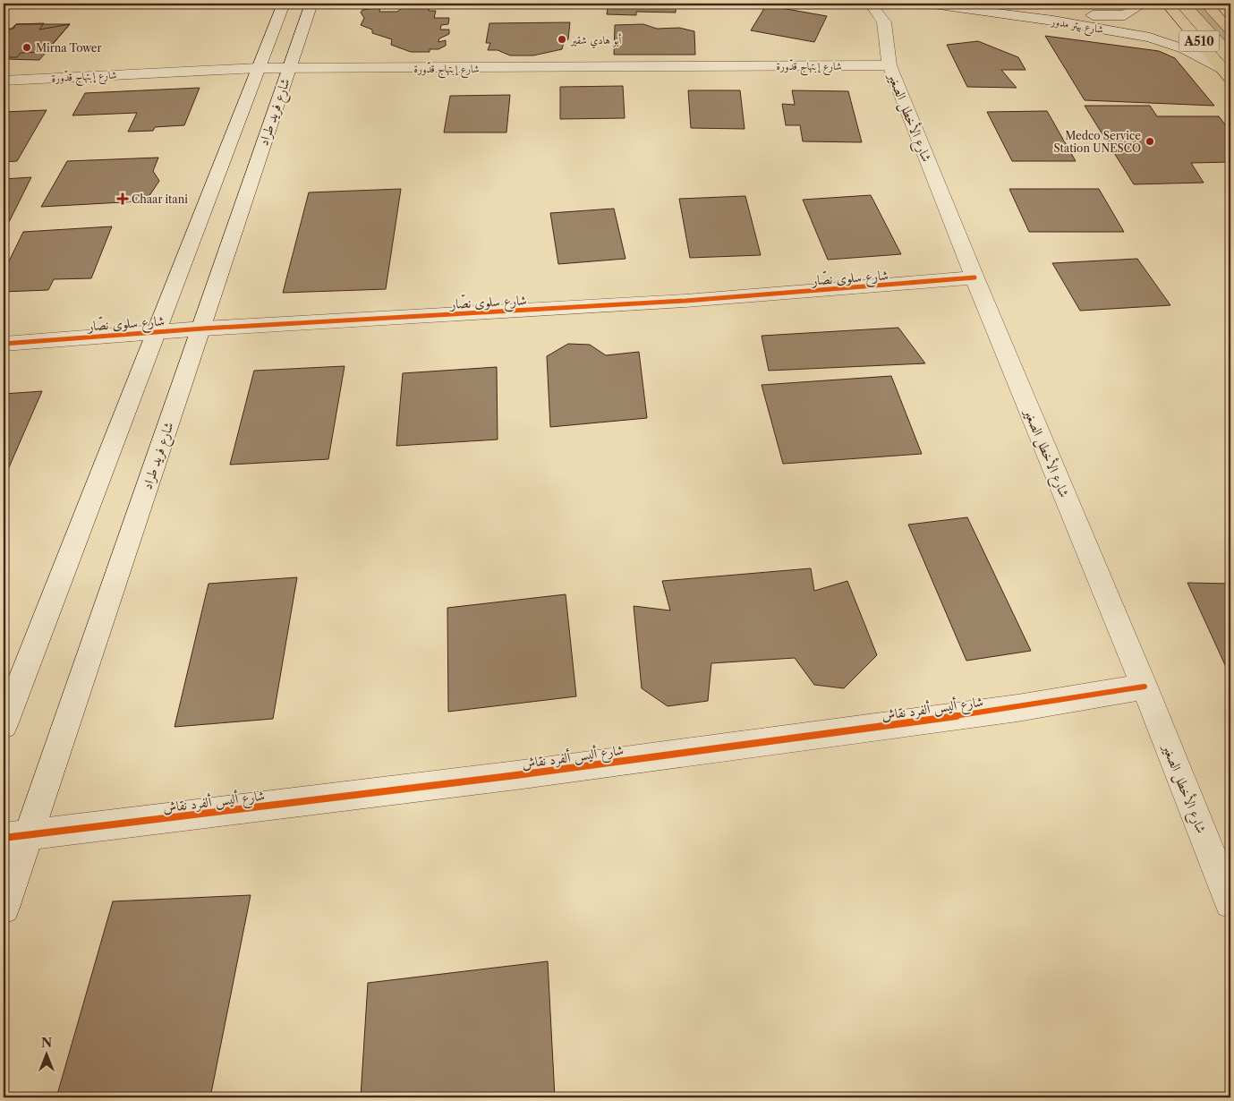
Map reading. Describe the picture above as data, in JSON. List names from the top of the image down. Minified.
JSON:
{"streets":{"highway":["A510"],"street":["شارع بيتر مدور","شارع إبتهاج قدّورة","شارع فريد طراد","شارع الأخطل الصغير","شارع سلوى نصّار","شارع أليس ألفرد نقاش"]},"crossings":[["شارع بيتر مدور","A510"],["شارع إبتهاج قدّورة","شارع فريد طراد"],["شارع إبتهاج قدّورة","شارع الأخطل الصغير"],["شارع فريد طراد","شارع سلوى نصّار"],["شارع فريد طراد","شارع أليس ألفرد نقاش"],["شارع الأخطل الصغير","شارع سلوى نصّار"],["شارع الأخطل الصغير","شارع أليس ألفرد نقاش"]],"places":{"other":["أبو هادي شقير","Mirna Tower","Medco Service Station UNESCO"],"health":["Chaar itani"]},"north":"top"}
